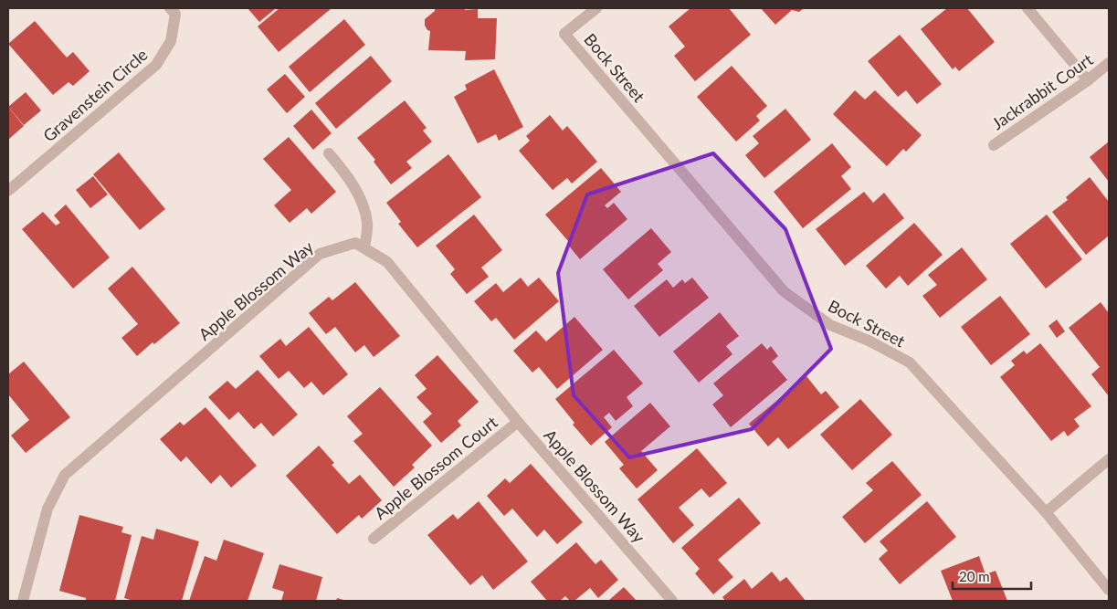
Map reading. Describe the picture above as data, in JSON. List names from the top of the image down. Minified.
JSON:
{"streets":{"street":["Bock Street","Jackrabbit Court","Gravenstein Circle","Apple Blossom Way","Apple Blossom Court"]},"crossings":[["Apple Blossom Way","Apple Blossom Court"]],"scale_bar":"20 m"}
